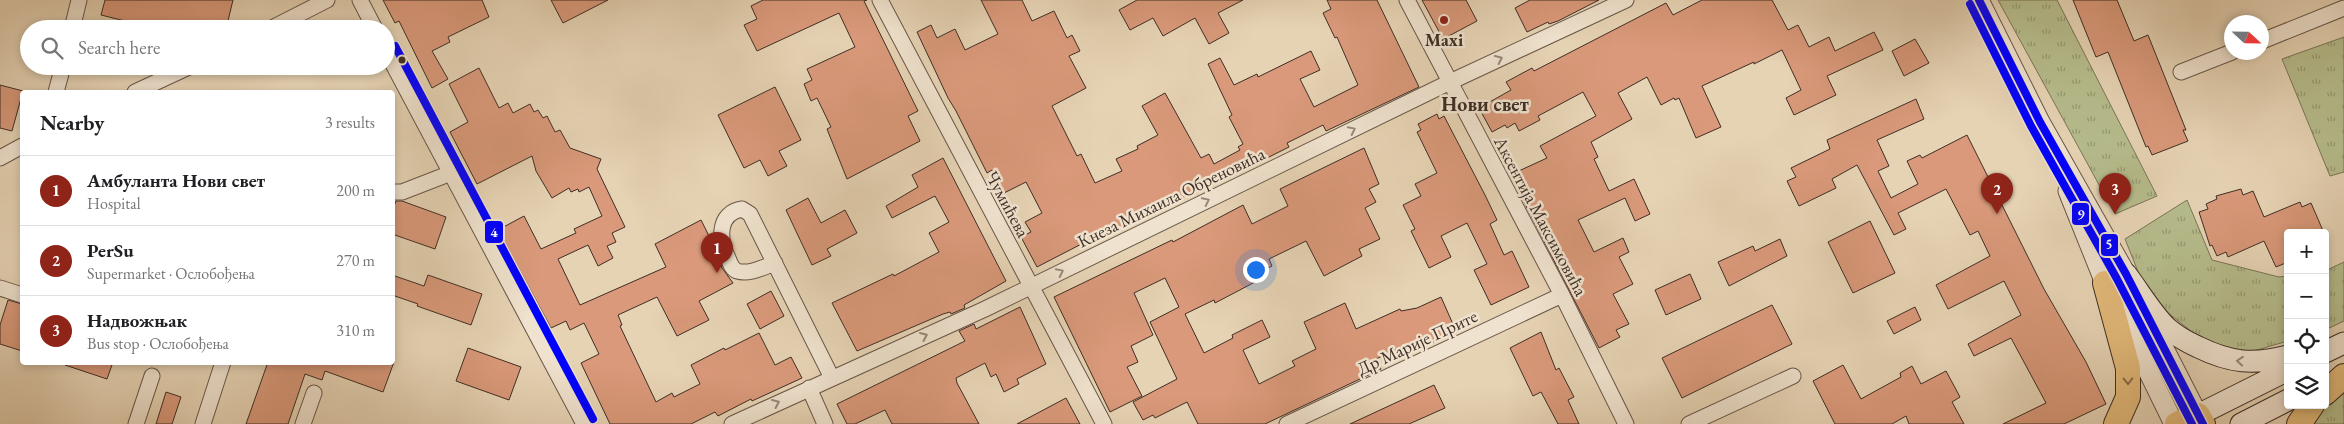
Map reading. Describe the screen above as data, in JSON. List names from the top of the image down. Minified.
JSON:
{"streets":{"street":["Кнеза Михаила Обреновића","Чумићева","Аксентија Максимовића","Др Марије Прите"]},"crossings":[["Кнеза Михаила Обреновића","Чумићева"],["Кнеза Михаила Обреновића","Аксентија Максимовића"],["Аксентија Максимовића","Др Марије Прите"]],"one_way":["Кнеза Михаила Обреновића"],"districts":["Нови свет"],"places":["Maxi"],"lines":["transit line 5","transit line 9","transit line 4"],"north":"right","page":{"search":"Search here","heading":["Nearby","3 results"],"list":[{"mark":"1","name":"Амбуланта Нови свет","note":"Hospital","value":"200 m"},{"mark":"2","name":"PerSu","note":"Supermarket · Ослобођења","value":"270 m"},{"mark":"3","name":"Надвожњак","note":"Bus stop · Ослобођења","value":"310 m"}],"pins":["2","3","1"],"map_buttons":["+","−"]}}
